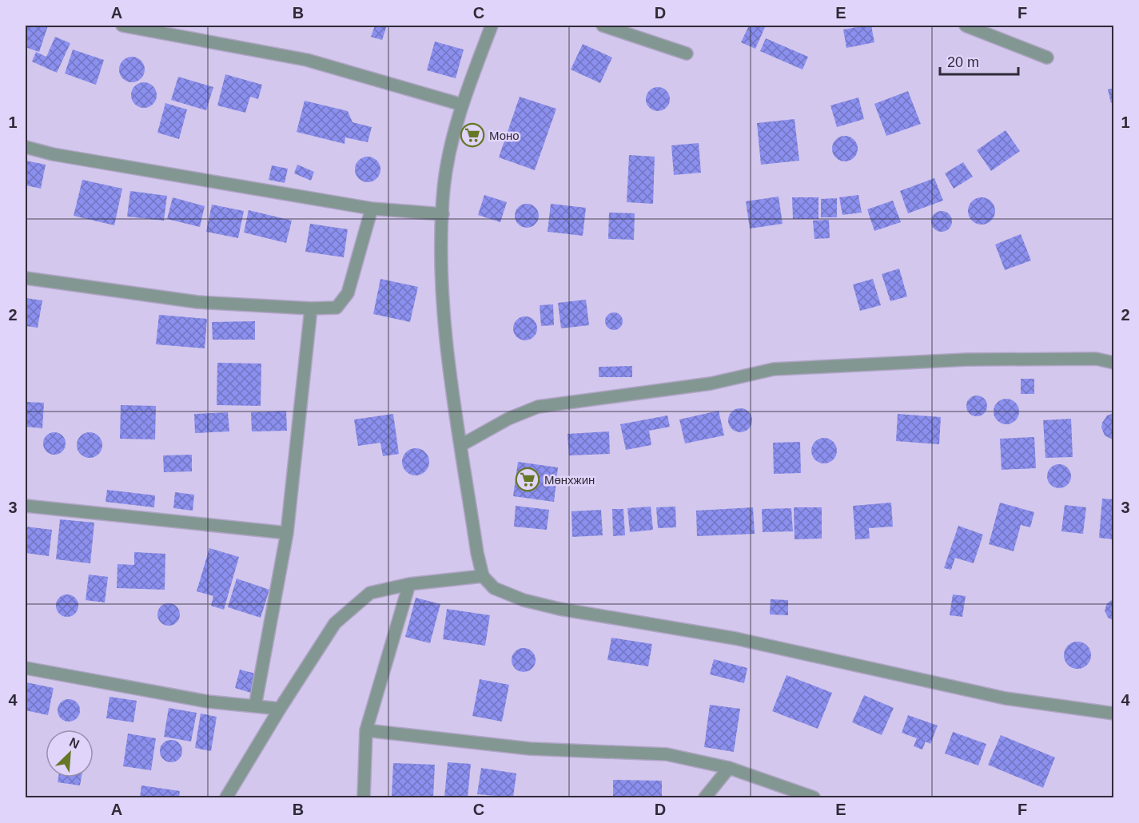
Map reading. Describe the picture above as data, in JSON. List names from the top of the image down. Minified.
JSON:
{"places":{"supermarket":["Моно","Мөнхжин"]},"scale_bar":"20 m","north":"top right","grid":{"columns":["A","B","C","D","E","F"],"rows":["1","2","3","4"]}}
